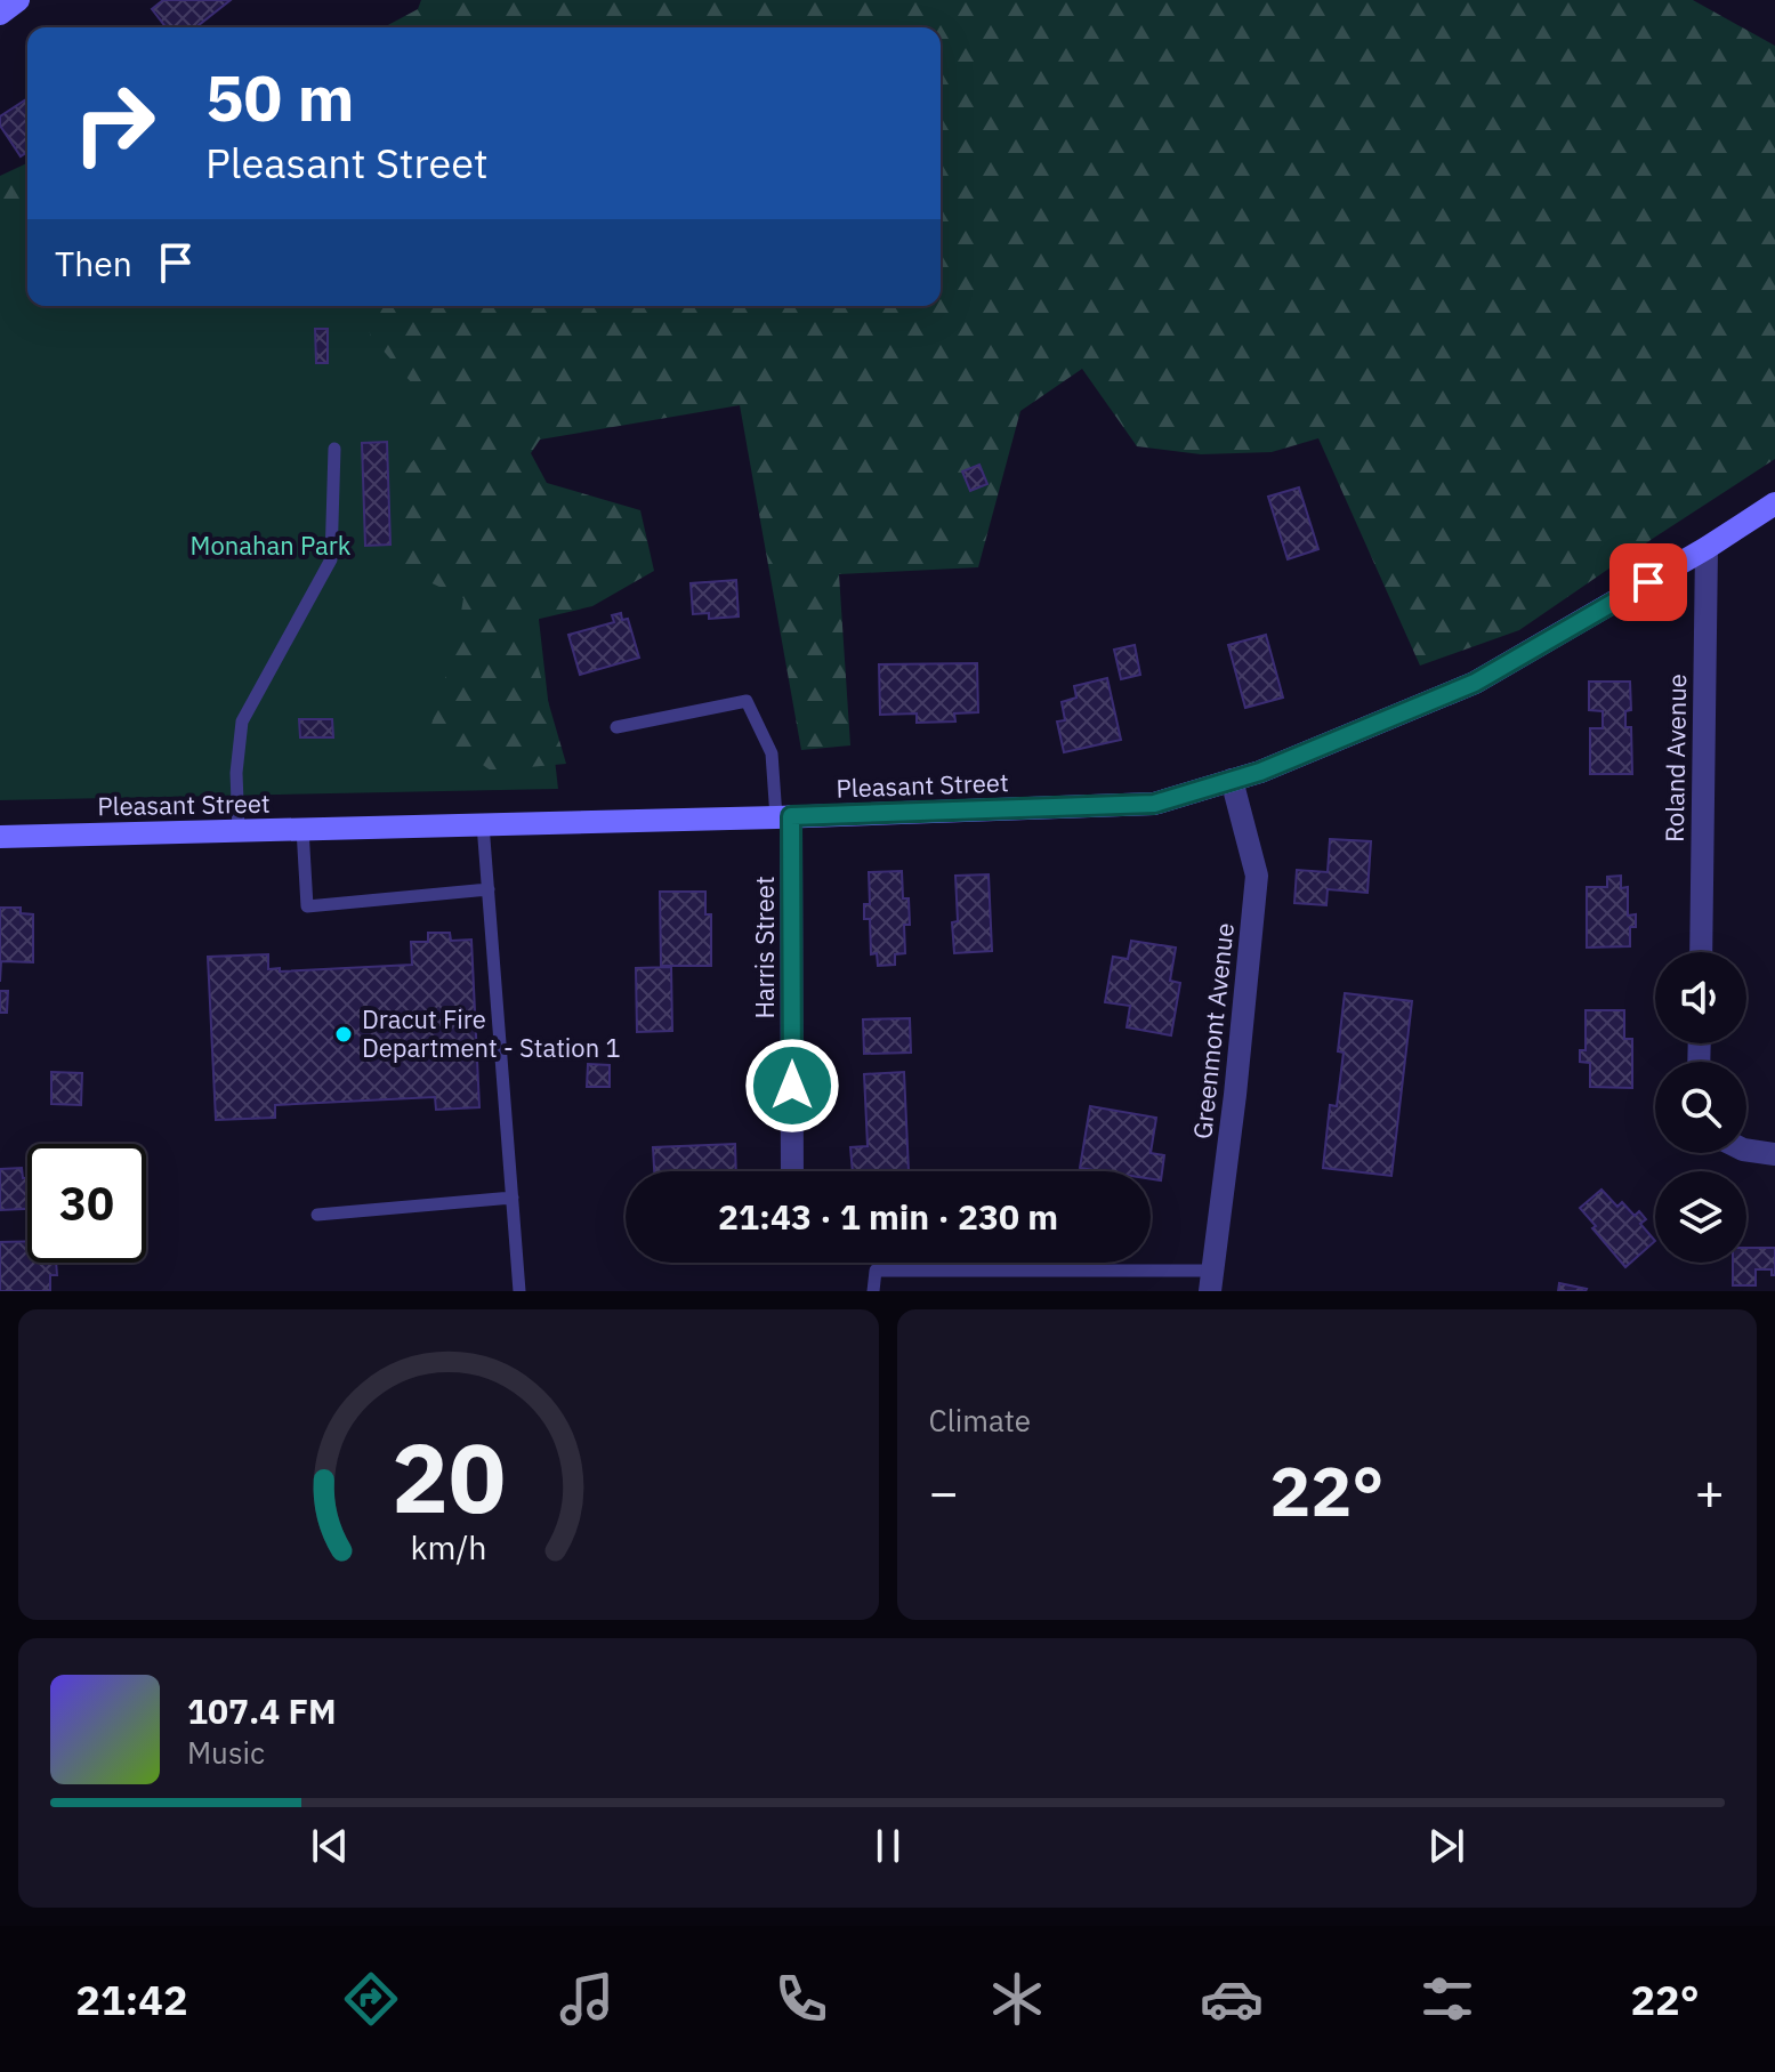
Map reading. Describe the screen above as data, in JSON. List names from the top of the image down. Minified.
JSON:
{"streets":{"main road":["Pleasant Street"],"street":["Roland Avenue","Harris Street","Greenmont Avenue"]},"crossings":[["Roland Avenue","Pleasant Street"],["Pleasant Street","Harris Street"],["Pleasant Street","Greenmont Avenue"]],"parks":["Monahan Park"],"places":["Dracut Fire Department - Station 1"],"page":{"turn":["50 m","Pleasant Street"],"then":"Then","limit":"30","trip":"21:43 · 1 min · 230 m","tile":"Climate","heat":["−","22°","+"],"song":["107.4 FM","Music"],"tabs":["21:42","22°"],"gauge":["20","km/h"]}}
